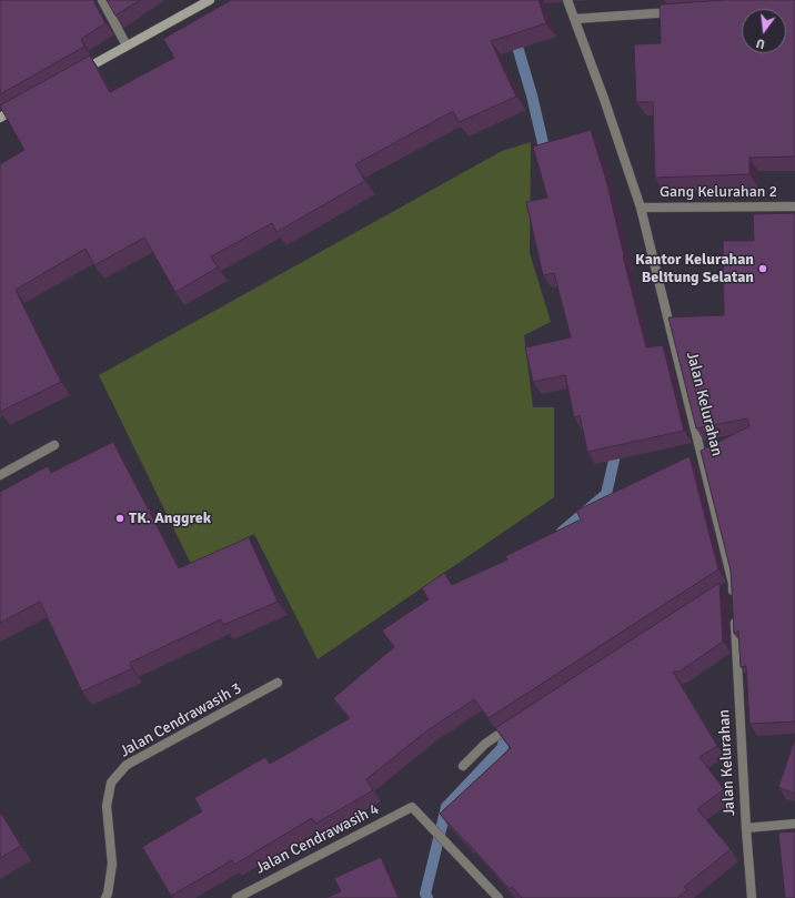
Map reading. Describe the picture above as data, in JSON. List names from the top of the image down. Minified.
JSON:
{"streets":{"street":["Gang Kelurahan 2","Jalan Kelurahan","Jalan Cendrawasih 3","Jalan Cendrawasih 4"]},"crossings":[["Gang Kelurahan 2","Jalan Kelurahan"]],"places":["Kantor Kelurahan Belitung Selatan","TK. Anggrek"],"north":"bottom"}
